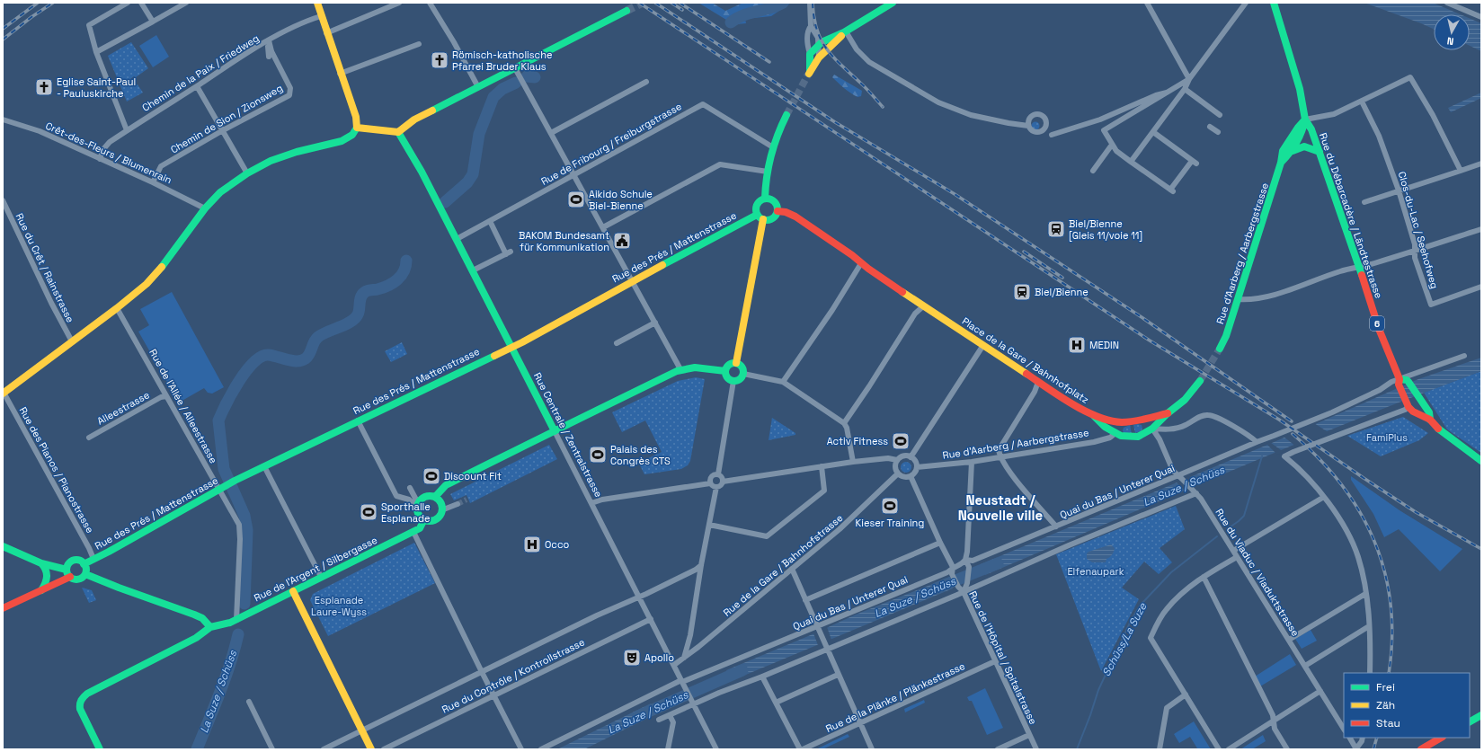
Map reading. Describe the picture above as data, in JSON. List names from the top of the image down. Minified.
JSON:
{"streets":{"main road":["Rue du Débarcadère / Ländtestrasse","Rue des Prés / Mattenstrasse","Rue d'Aarberg / Aarbergstrasse","6","Place de la Gare / Bahnhofplatz","Rue Centrale / Zentralstrasse","Rue de l'Argent / Silbergasse"],"street":["Chemin de la Paix / Friedweg","Chemin de Sion / Zionsweg","Rue de Fribourg / Freiburgstrasse","Crêt-des-Fleurs / Blumenrain","Clos-du-Lac / Seehofweg","Rue du Crêt / Rainstrasse","Rue de l'Allée / Alleestrasse","Alleestrasse","Rue des Pianos / Pianostrasse","Quai du Bas / Unterer Quai","Rue de la Gare / Bahnhofstrasse","Rue du Viaduc / Viaduktstrasse","Rue de l'Hôpital / Spitalstrasse","Rue du Contrôle / Kontrollstrasse","Rue de la Plänke / Plänkestrasse"]},"crossings":[["Chemin de la Paix / Friedweg","Chemin de Sion / Zionsweg"],["Chemin de la Paix / Friedweg","Crêt-des-Fleurs / Blumenrain"],["Chemin de Sion / Zionsweg","Crêt-des-Fleurs / Blumenrain"],["Rue de Fribourg / Freiburgstrasse","Rue Centrale / Zentralstrasse"],["Rue du Débarcadère / Ländtestrasse","Rue d'Aarberg / Aarbergstrasse"],["Rue du Débarcadère / Ländtestrasse","Quai du Bas / Unterer Quai"],["Rue des Prés / Mattenstrasse","Place de la Gare / Bahnhofplatz"],["Rue des Prés / Mattenstrasse","Rue de l'Allée / Alleestrasse"],["Rue des Prés / Mattenstrasse","Rue Centrale / Zentralstrasse"],["Rue des Prés / Mattenstrasse","Rue des Pianos / Pianostrasse"],["Rue d'Aarberg / Aarbergstrasse","Rue de la Gare / Bahnhofstrasse"],["Rue d'Aarberg / Aarbergstrasse","Rue de l'Hôpital / Spitalstrasse"],["Rue de l'Allée / Alleestrasse","Alleestrasse"],["Rue de l'Allée / Alleestrasse","Rue de l'Argent / Silbergasse"],["Rue Centrale / Zentralstrasse","Quai du Bas / Unterer Quai"],["Rue Centrale / Zentralstrasse","Rue de la Gare / Bahnhofstrasse"],["Rue Centrale / Zentralstrasse","Rue du Contrôle / Kontrollstrasse"],["Quai du Bas / Unterer Quai","Rue du Viaduc / Viaduktstrasse"],["Quai du Bas / Unterer Quai","Rue de l'Hôpital / Spitalstrasse"],["Rue de la Gare / Bahnhofstrasse","Rue de l'Hôpital / Spitalstrasse"],["Rue de l'Hôpital / Spitalstrasse","Rue de la Plänke / Plänkestrasse"]],"districts":["Neustadt / Nouvelle ville"],"water":["La Suze / Schüss","Schüss/La Suze"],"parks":["FamiPlus","Elfenaupark","Esplanade Laure-Wyss"],"places":{"church":["Römisch-katholische Pfarrei Bruder Klaus","Eglise Saint-Paul - Pauluskirche"],"sports":["Aikido Schule Biel-Bienne","Activ Fitness","Palais des Congrès CTS","Discount Fit","Kieser Training","Sporthalle Esplanade"],"station":["Biel/Bienne [Gleis 11/voie 11]","Biel/Bienne"],"public building":["BAKOM Bundesamt für Kommunikation"],"hospital":["MEDIN","Occo"],"theatre":["Apollo"]},"legend":["Frei","Zäh","Stau"],"north":"bottom"}
